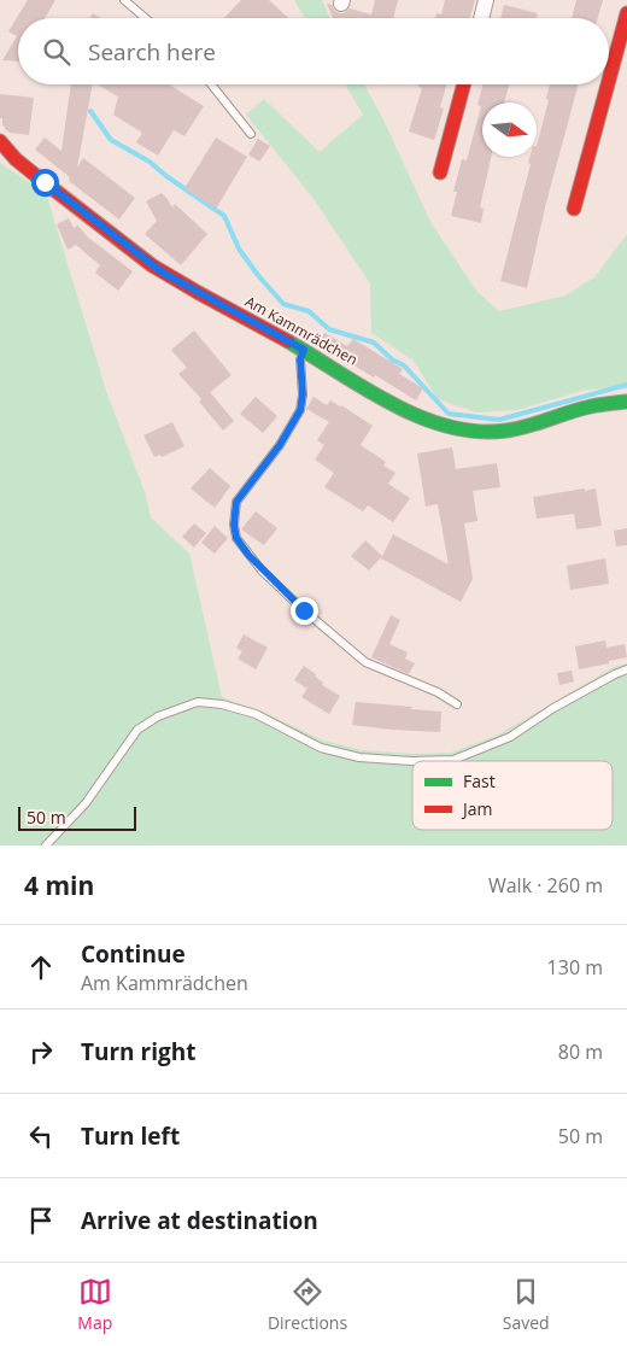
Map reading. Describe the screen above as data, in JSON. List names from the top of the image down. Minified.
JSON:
{"streets":{"street":["Am Kammrädchen"]},"legend":["Fast","Jam"],"scale_bar":"50 m","north":"right","page":{"search":"Search here","scale":"50 m","heading":["4 min","Walk · 260 m"],"list":[["Continue","Am Kammrädchen","130 m"],["Turn right","80 m"],["Turn left","50 m"],"Arrive at destination"],"nav":["Map","Directions","Saved"]}}
